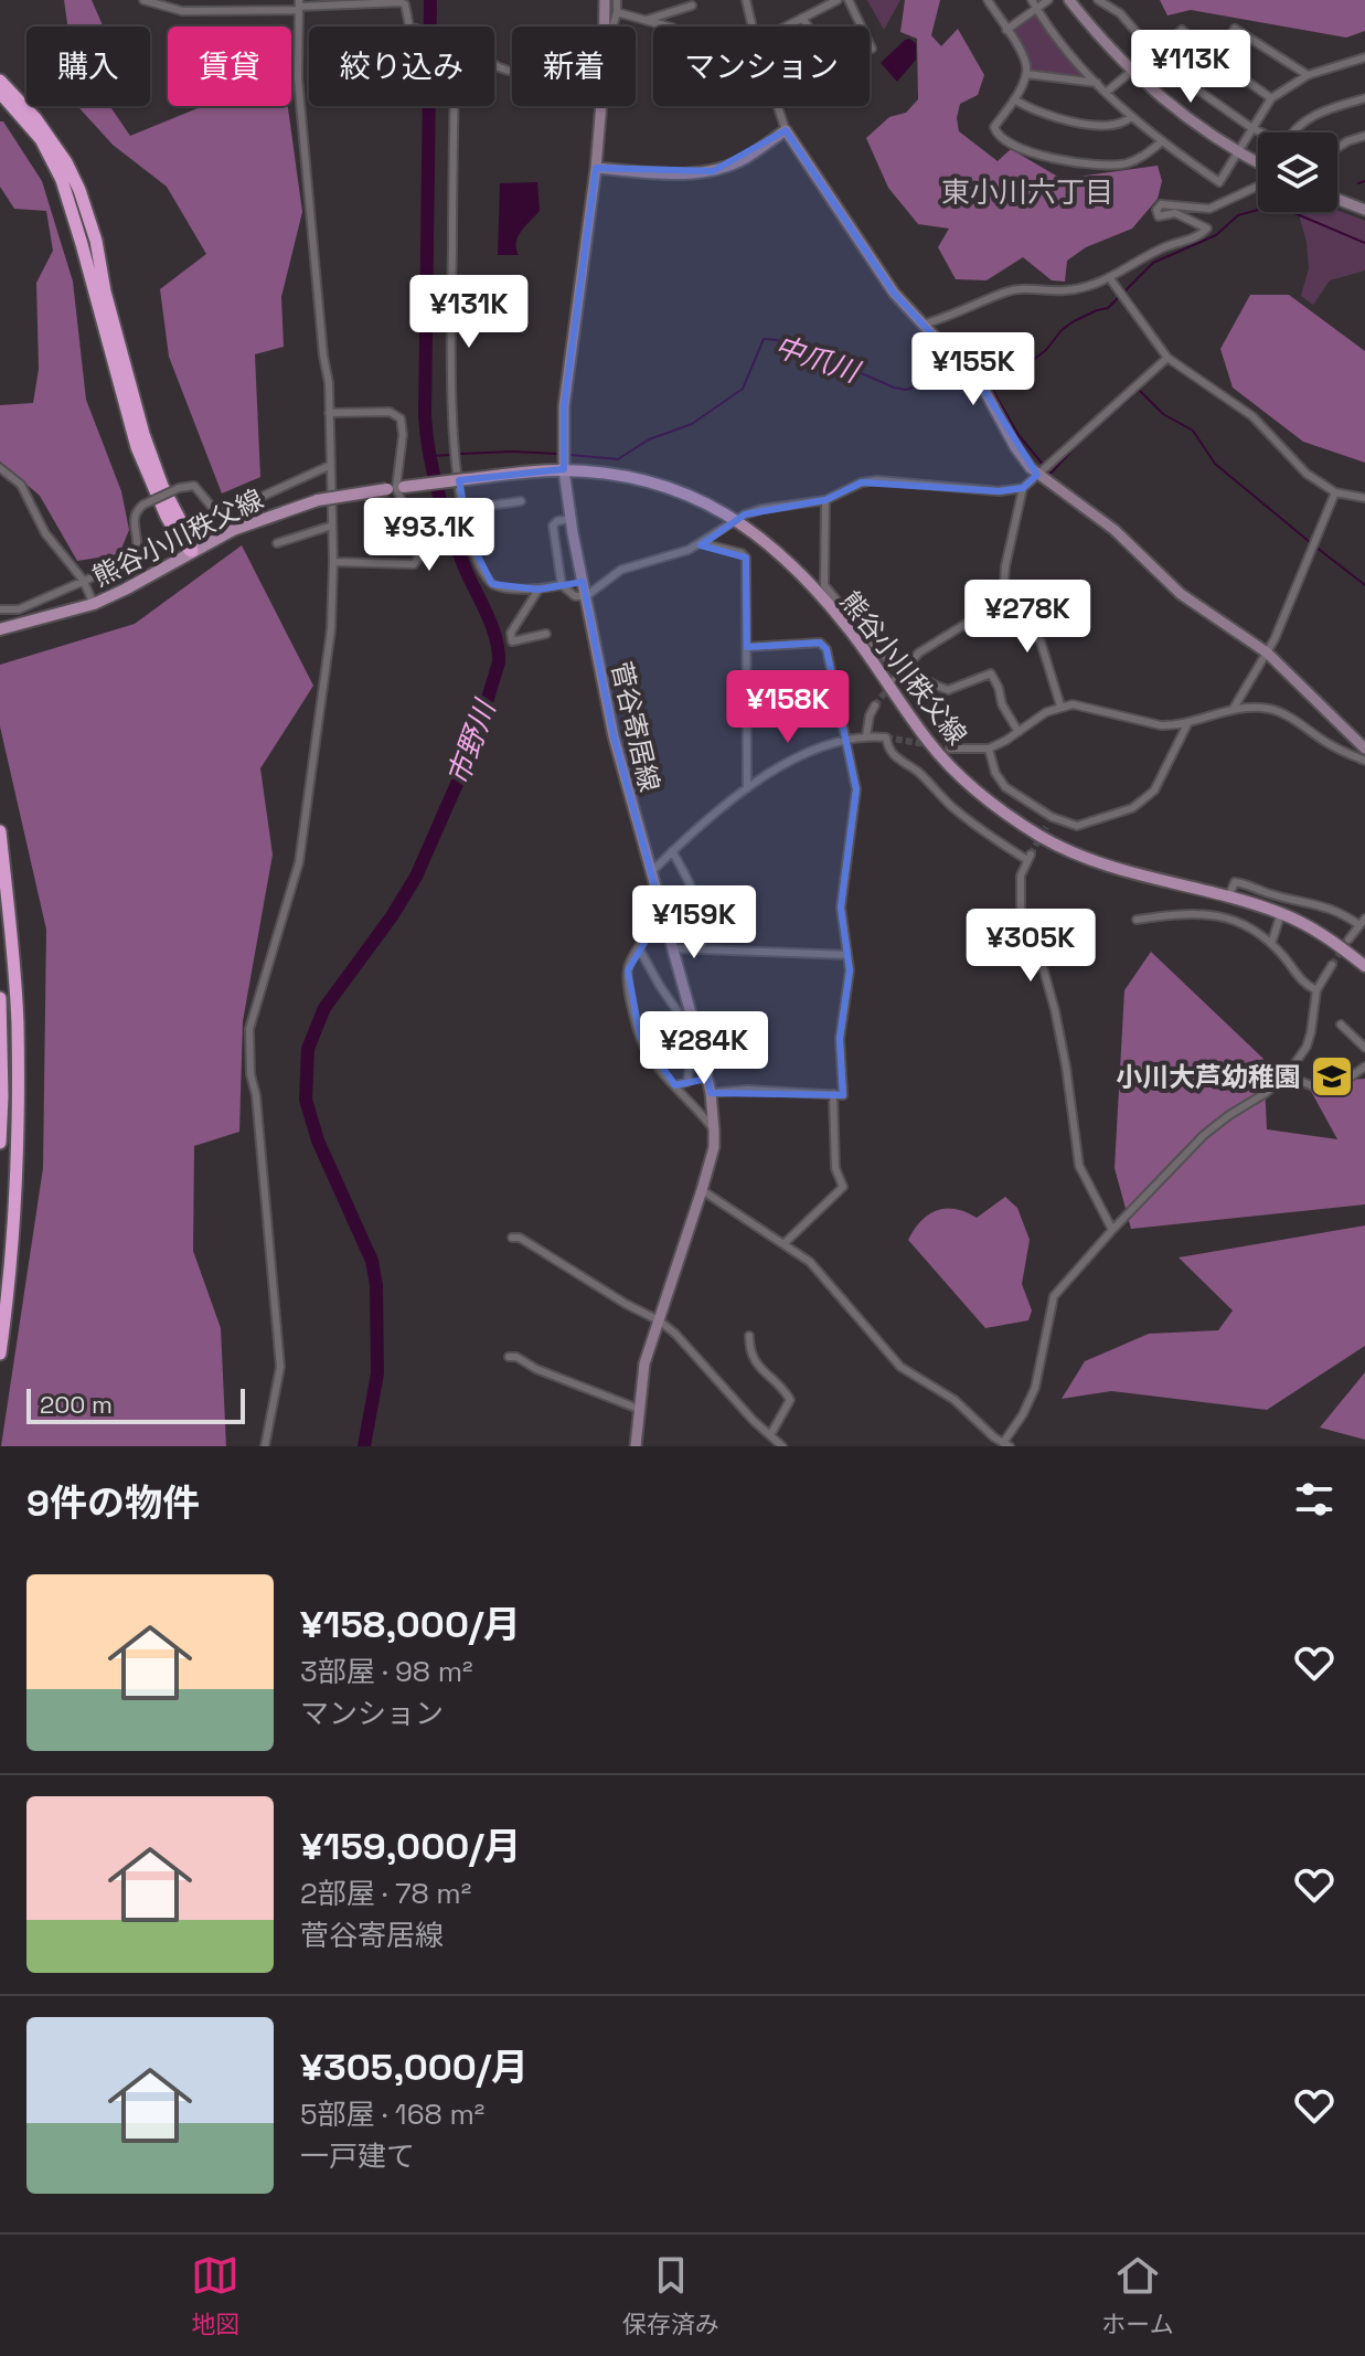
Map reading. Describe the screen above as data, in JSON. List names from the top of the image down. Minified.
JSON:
{"streets":{"main road":["熊谷小川秩父線","菅谷寄居線"]},"crossings":[["熊谷小川秩父線","菅谷寄居線"]],"districts":["東小川六丁目"],"water":["中爪川","市野川"],"places":{"school or university":["小川大芦幼稚園"]},"scale_bar":"200 m","page":{"chip":["購入","賃貸","絞り込み","新着","マンション"],"price":["¥113K","¥131K","¥155K","¥93.1K","¥278K","¥158K","¥159K","¥305K","¥284K"],"scale":"200 m","heading":"9件の物件","list":[{"name":"¥158,000/月","note":"3部屋 · 98 m² · マンション"},{"name":"¥159,000/月","note":"2部屋 · 78 m² · 菅谷寄居線"},{"name":"¥305,000/月","note":"5部屋 · 168 m² · 一戸建て"}],"tabs":["地図","保存済み","ホーム"]}}
